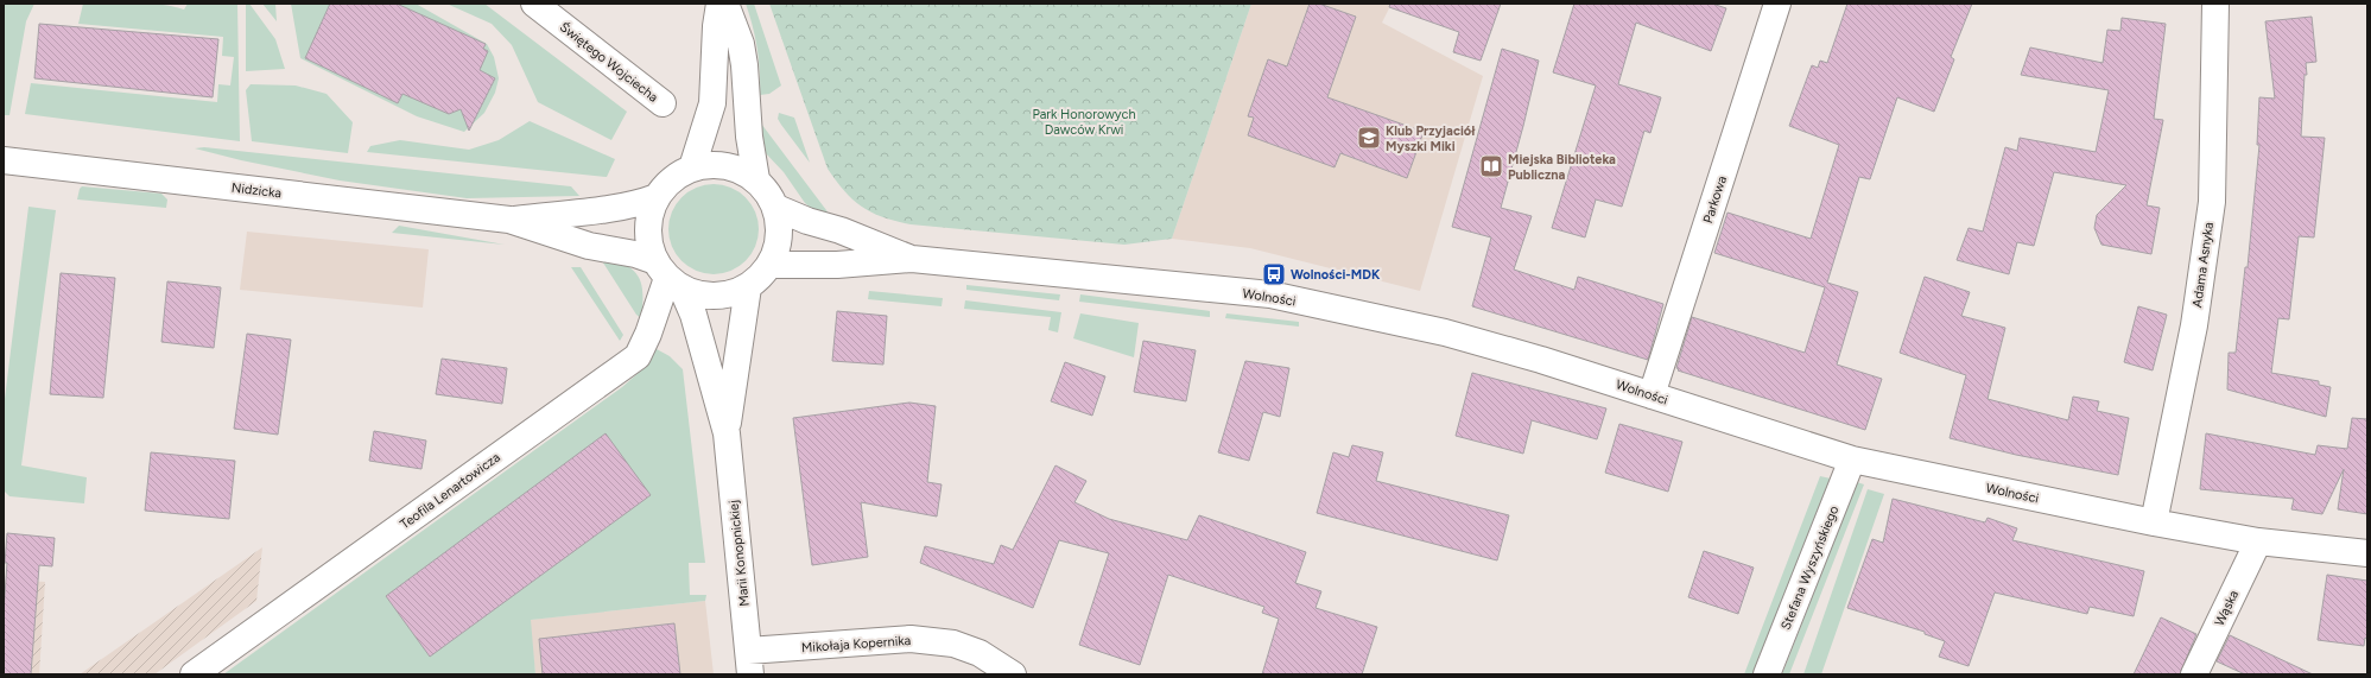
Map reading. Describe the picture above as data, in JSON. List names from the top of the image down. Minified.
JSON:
{"streets":{"street":["Świętego Wojciecha","Nidzicka","Parkowa","Adama Asnyka","Wolności","Teofila Lenartowicza","Marii Konopnickiej","Stefana Wyszyńskiego","Wąska","Mikołaja Kopernika"]},"crossings":[["Parkowa","Wolności"],["Adama Asnyka","Wolności"],["Wolności","Stefana Wyszyńskiego"],["Wolności","Wąska"],["Marii Konopnickiej","Mikołaja Kopernika"]],"parks":["Park Honorowych Dawców Krwi"],"places":{"school or university":["Klub Przyjaciół Myszki Miki"],"library":["Miejska Biblioteka Publiczna"],"bus stop":["Wolności-MDK"]}}
